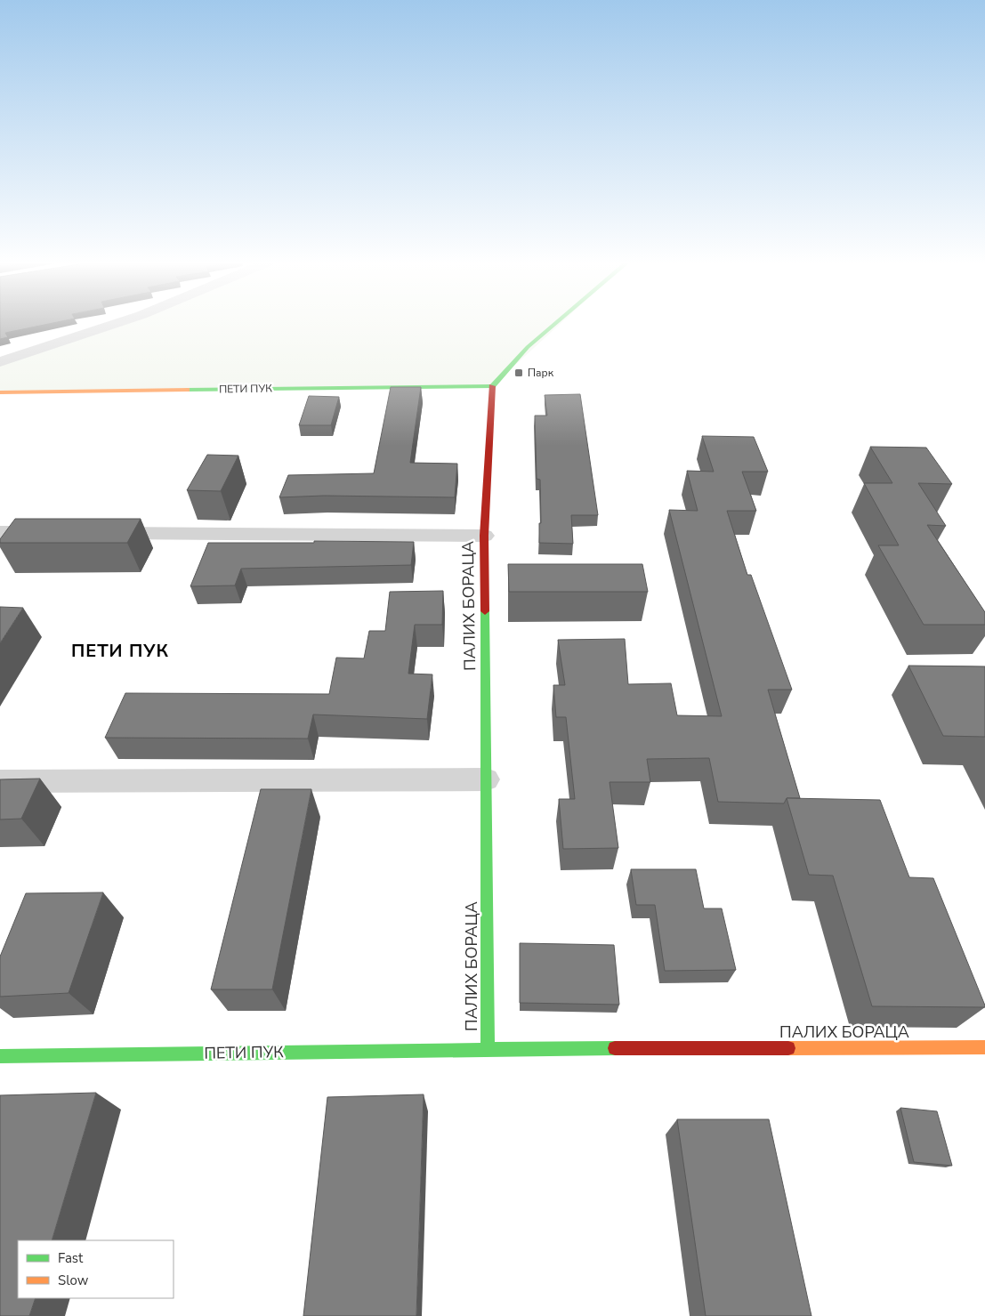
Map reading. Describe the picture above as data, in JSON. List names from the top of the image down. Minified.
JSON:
{"streets":{"street":["ПЕТИ ПУК","ПАЛИХ БОРАЦА"]},"crossings":[["ПЕТИ ПУК","ПАЛИХ БОРАЦА"]],"districts":["ПЕТИ ПУК"],"places":{"transit":["Парк"]},"legend":["Fast","Slow"]}
